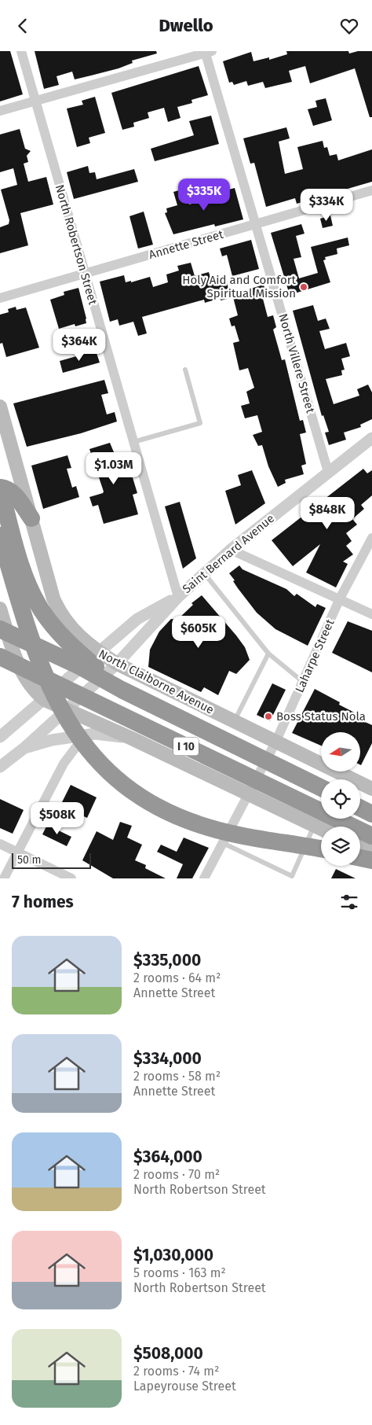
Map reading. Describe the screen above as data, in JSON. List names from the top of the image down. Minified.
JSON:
{"streets":{"highway":["I 10"],"main road":["North Claiborne Avenue"],"street":["North Robertson Street","Annette Street","North Villere Street","Saint Bernard Avenue","Laharpe Street"]},"crossings":[["North Robertson Street","Annette Street"],["North Robertson Street","Saint Bernard Avenue"],["Annette Street","North Villere Street"],["North Villere Street","Saint Bernard Avenue"],["Saint Bernard Avenue","North Claiborne Avenue"],["Laharpe Street","North Claiborne Avenue"]],"places":["Holy Aid and Comfort Spiritual Mission","Boss Status Nola"],"scale_bar":"50 m","north":"left","page":{"header":"Dwello","price":["$335K","$334K","$364K","$1.03M","$848K","$605K","$508K"],"scale":"50 m","heading":"7 homes","list":[{"name":"$335,000","note":"2 rooms · 64 m² · Annette Street"},{"name":"$334,000","note":"2 rooms · 58 m² · Annette Street"},{"name":"$364,000","note":"2 rooms · 70 m² · North Robertson Street"},{"name":"$1,030,000","note":"5 rooms · 163 m² · North Robertson Street"},{"name":"$508,000","note":"2 rooms · 74 m² · Lapeyrouse Street"}]}}
